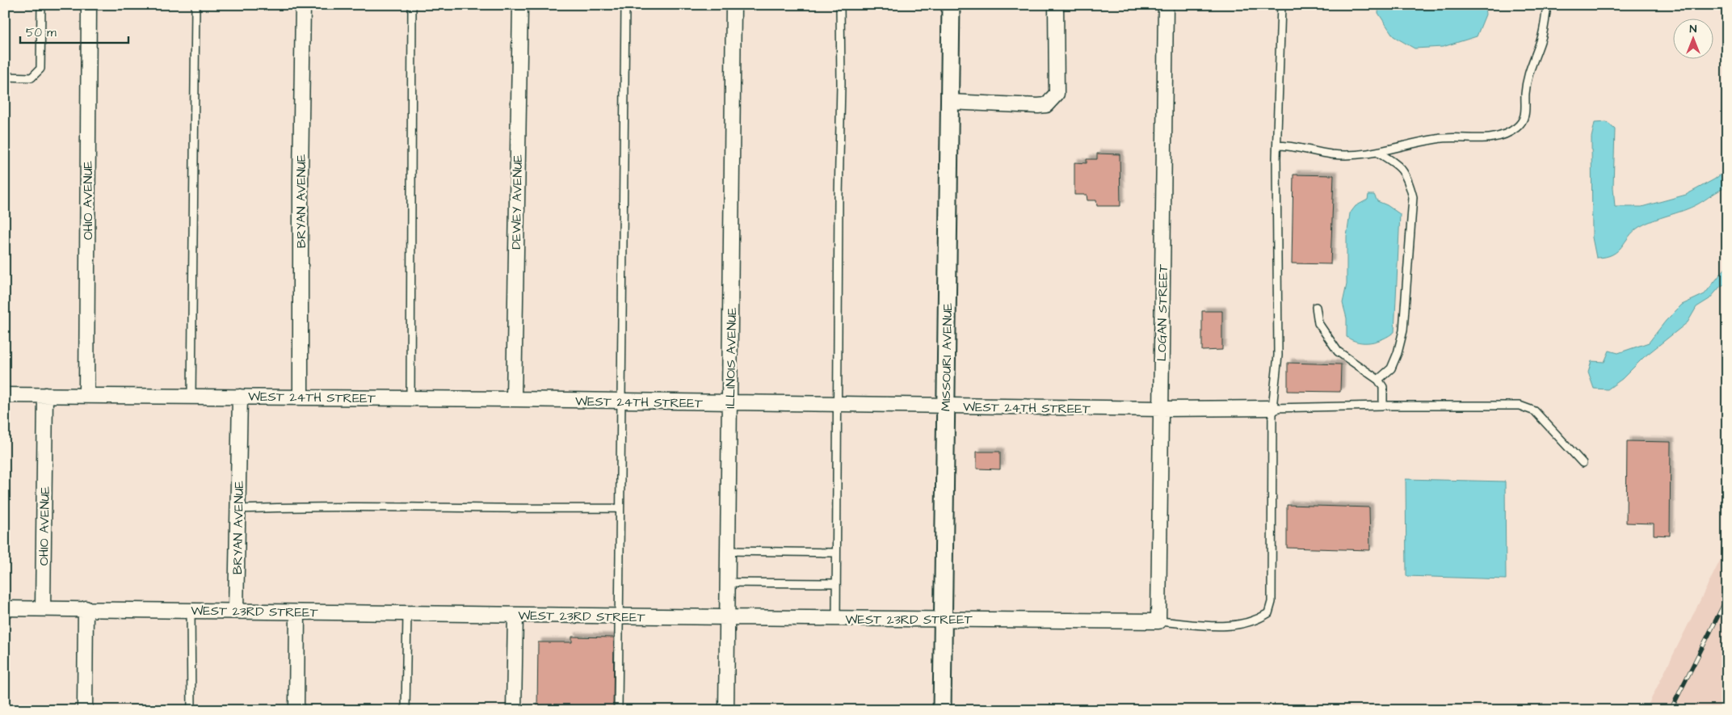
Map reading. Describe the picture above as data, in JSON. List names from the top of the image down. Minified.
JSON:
{"streets":{"street":["OHIO AVENUE","BRYAN AVENUE","DEWEY AVENUE","LOGAN STREET","MISSOURI AVENUE","ILLINOIS AVENUE","WEST 24TH STREET","WEST 23RD STREET"]},"crossings":[["OHIO AVENUE","WEST 24TH STREET"],["OHIO AVENUE","WEST 23RD STREET"],["BRYAN AVENUE","WEST 24TH STREET"],["BRYAN AVENUE","WEST 23RD STREET"],["DEWEY AVENUE","WEST 24TH STREET"],["LOGAN STREET","WEST 24TH STREET"],["LOGAN STREET","WEST 23RD STREET"],["MISSOURI AVENUE","WEST 24TH STREET"],["MISSOURI AVENUE","WEST 23RD STREET"],["ILLINOIS AVENUE","WEST 24TH STREET"],["ILLINOIS AVENUE","WEST 23RD STREET"]],"scale_bar":"50 m","north":"top"}
